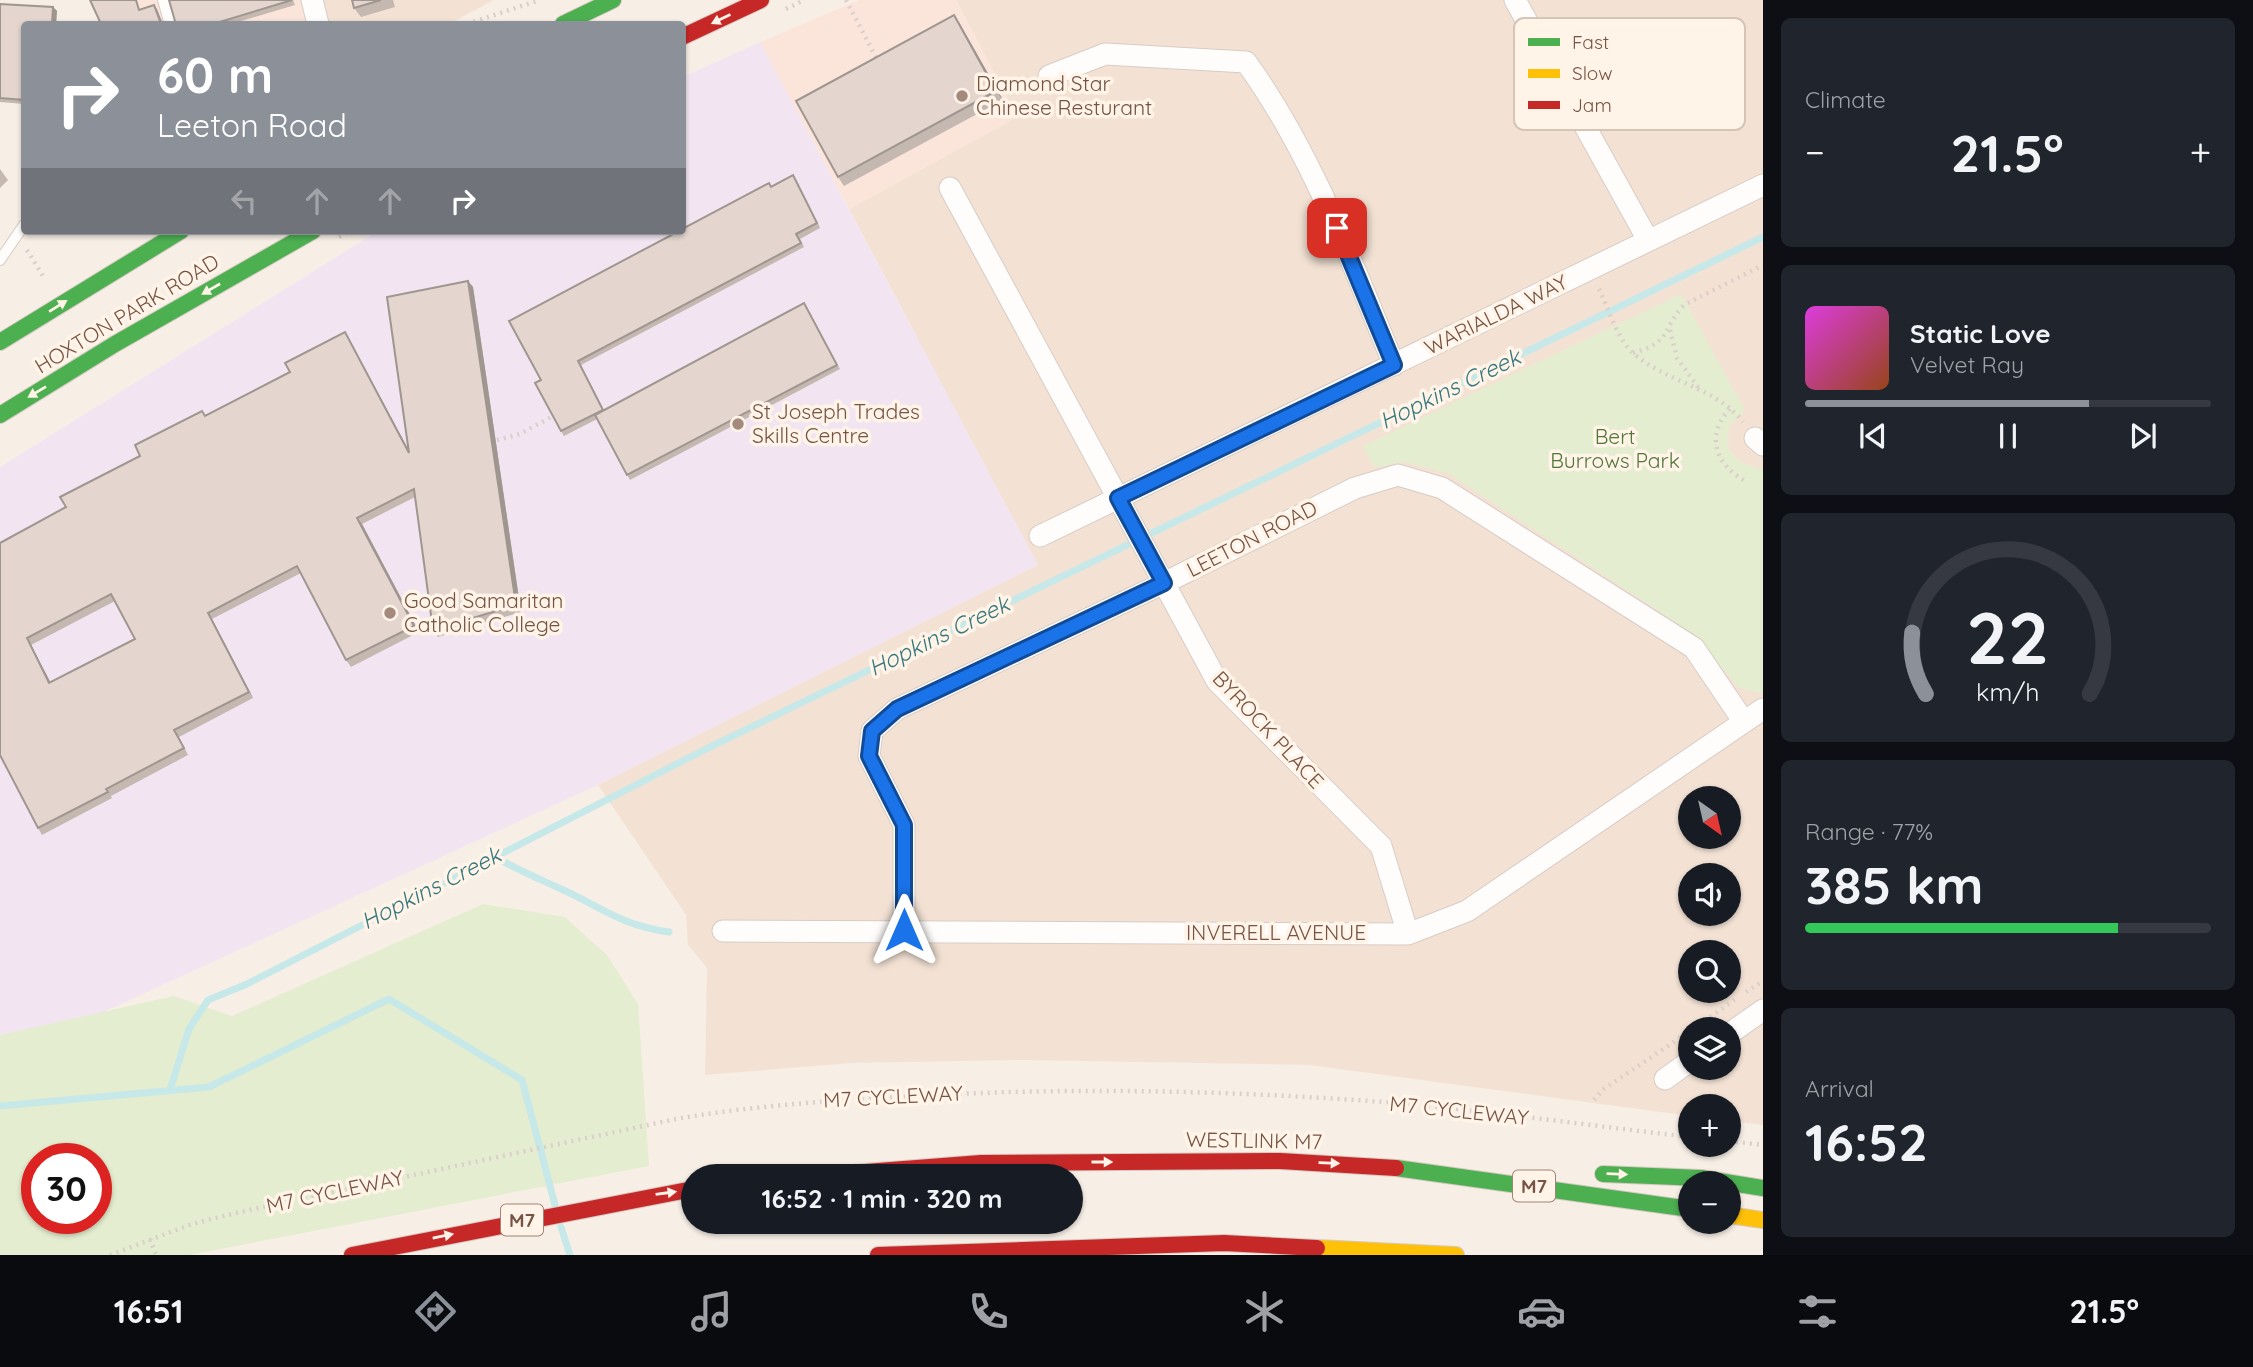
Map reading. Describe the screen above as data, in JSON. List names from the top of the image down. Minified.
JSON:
{"streets":{"main road":["HOXTON PARK ROAD","WESTLINK M7","M7"],"street":["WARIALDA WAY","LEETON ROAD","BYROCK PLACE","INVERELL AVENUE"],"path":["M7 CYCLEWAY"]},"crossings":[["WARIALDA WAY","BYROCK PLACE"],["LEETON ROAD","BYROCK PLACE"],["LEETON ROAD","INVERELL AVENUE"],["BYROCK PLACE","INVERELL AVENUE"]],"water":["Hopkins Creek"],"parks":["Bert Burrows Park"],"places":["Diamond Star Chinese Resturant","St Joseph Trades Skills Centre","Good Samaritan Catholic College"],"legend":["Fast","Slow","Jam"],"north":"bottom right","page":{"tile":["Climate",["Range · 77%","385 km"],["Arrival","16:52"]],"turn":["60 m","Leeton Road"],"heat":["−","21.5°","+"],"song":["Static Love","Velvet Ray"],"map_buttons":["+","−"],"limit":"30","trip":"16:52 · 1 min · 320 m","tabs":["16:51","21.5°"],"gauge":["22","km/h"]}}
